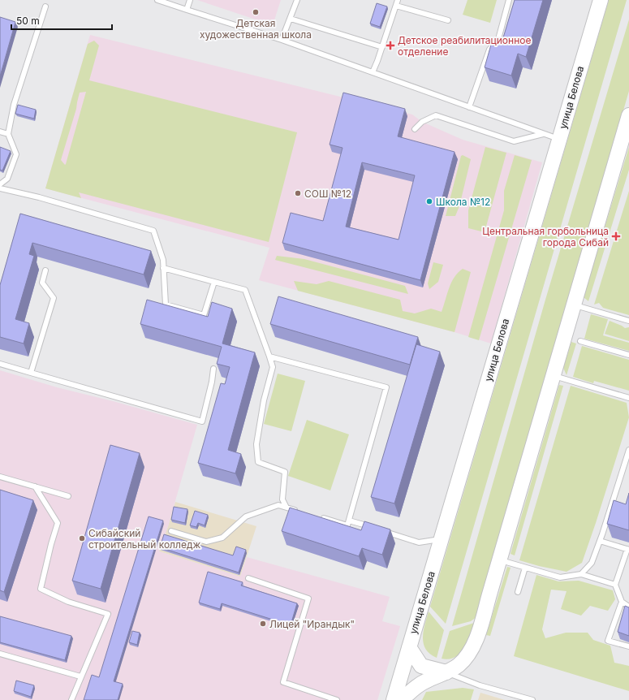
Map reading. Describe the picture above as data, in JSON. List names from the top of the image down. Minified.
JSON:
{"streets":{"main road":["улица Белова"]},"places":{"other":["Детская художественная школа","СОШ №12","Школа №12","Сибайский строительный колледж","Лицей \"Ирандык\""],"health":["Детское реабилитационное отделение","Центральная горбольница города Сибай"]},"scale_bar":"50 m"}
